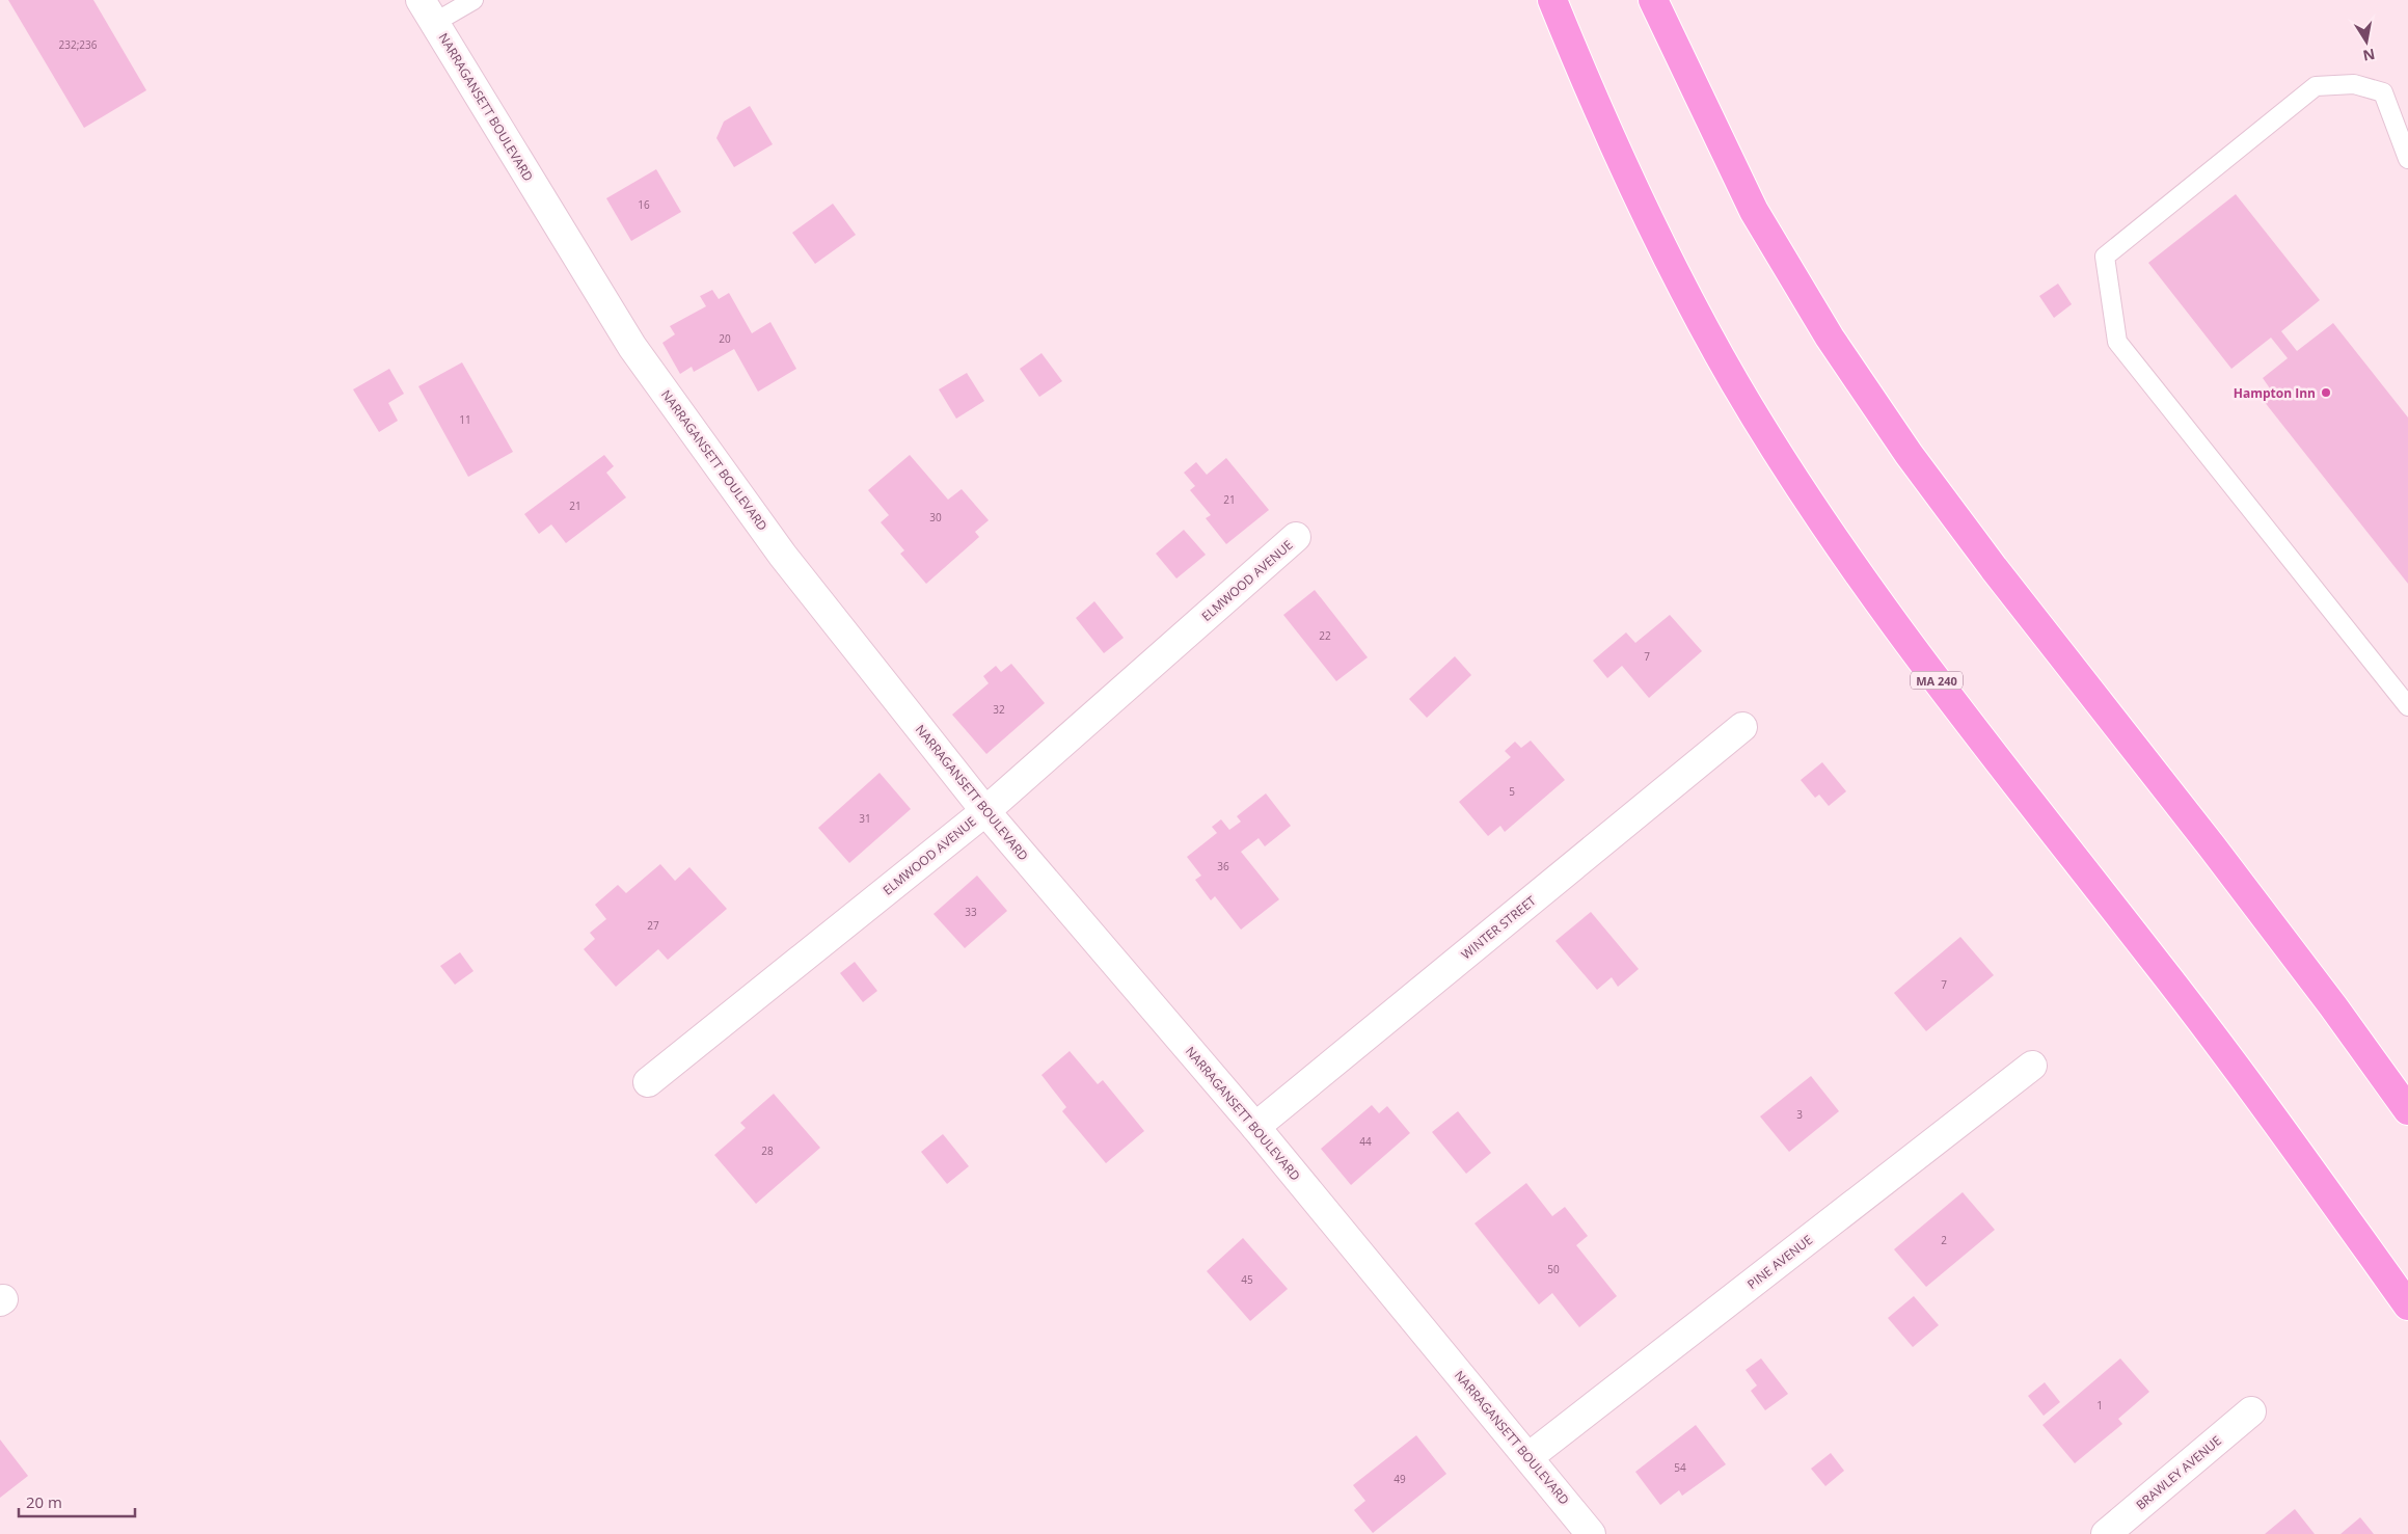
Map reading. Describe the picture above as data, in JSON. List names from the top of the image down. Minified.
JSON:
{"streets":{"highway":["MA 240"],"street":["NARRAGANSETT BOULEVARD","ELMWOOD AVENUE","WINTER STREET","PINE AVENUE","BRAWLEY AVENUE"]},"crossings":[["NARRAGANSETT BOULEVARD","ELMWOOD AVENUE"],["NARRAGANSETT BOULEVARD","WINTER STREET"],["NARRAGANSETT BOULEVARD","PINE AVENUE"]],"places":["Hampton Inn"],"house_numbers":["232;236","16","20","11","21","21","30","22","7","32","5","31","36","33","27","7","3","44","28","2","50","45","1","54","49"],"scale_bar":"20 m","north":"bottom"}
